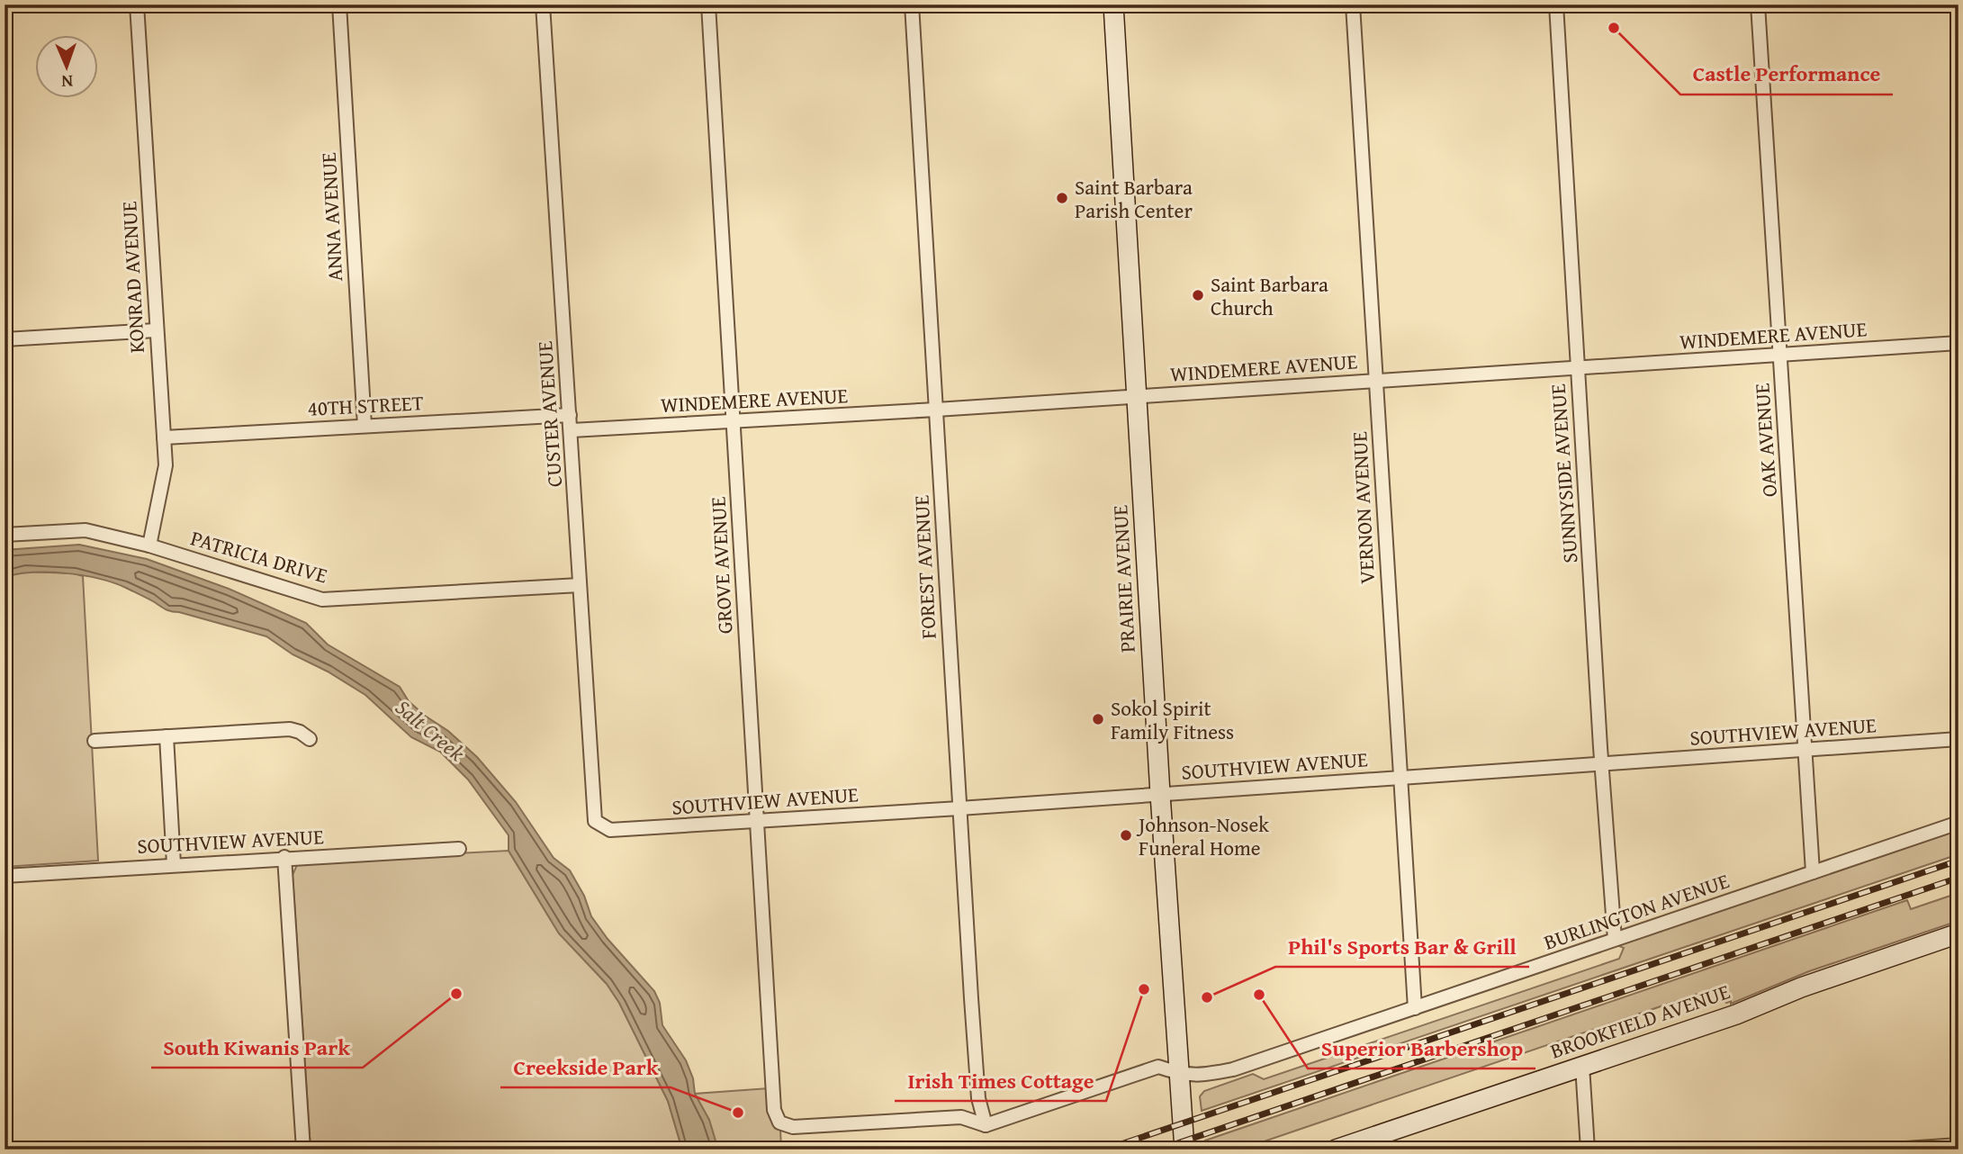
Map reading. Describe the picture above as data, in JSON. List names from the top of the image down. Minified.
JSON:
{"streets":{"street":["ANNA AVENUE","KONRAD AVENUE","WINDEMERE AVENUE","40TH STREET","CUSTER AVENUE","OAK AVENUE","SUNNYSIDE AVENUE","VERNON AVENUE","PATRICIA DRIVE","GROVE AVENUE","FOREST AVENUE","PRAIRIE AVENUE","SOUTHVIEW AVENUE","BURLINGTON AVENUE","BROOKFIELD AVENUE"]},"crossings":[["ANNA AVENUE","40TH STREET"],["KONRAD AVENUE","40TH STREET"],["KONRAD AVENUE","PATRICIA DRIVE"],["WINDEMERE AVENUE","CUSTER AVENUE"],["WINDEMERE AVENUE","OAK AVENUE"],["WINDEMERE AVENUE","SUNNYSIDE AVENUE"],["WINDEMERE AVENUE","VERNON AVENUE"],["WINDEMERE AVENUE","GROVE AVENUE"],["WINDEMERE AVENUE","FOREST AVENUE"],["WINDEMERE AVENUE","PRAIRIE AVENUE"],["40TH STREET","CUSTER AVENUE"],["CUSTER AVENUE","PATRICIA DRIVE"],["CUSTER AVENUE","SOUTHVIEW AVENUE"],["OAK AVENUE","SOUTHVIEW AVENUE"],["OAK AVENUE","BURLINGTON AVENUE"],["SUNNYSIDE AVENUE","SOUTHVIEW AVENUE"],["SUNNYSIDE AVENUE","BURLINGTON AVENUE"],["VERNON AVENUE","SOUTHVIEW AVENUE"],["VERNON AVENUE","BURLINGTON AVENUE"],["GROVE AVENUE","FOREST AVENUE"],["GROVE AVENUE","SOUTHVIEW AVENUE"],["GROVE AVENUE","BURLINGTON AVENUE"],["FOREST AVENUE","SOUTHVIEW AVENUE"],["FOREST AVENUE","BURLINGTON AVENUE"],["PRAIRIE AVENUE","SOUTHVIEW AVENUE"],["PRAIRIE AVENUE","BURLINGTON AVENUE"]],"water":["Salt Creek"],"places":["Castle Performance","Saint Barbara Parish Center","Saint Barbara Church","Sokol Spirit Family Fitness","Johnson-Nosek Funeral Home","Irish Times Cottage","South Kiwanis Park","Superior Barbershop","Phil's Sports Bar & Grill","Creekside Park"],"north":"bottom"}
